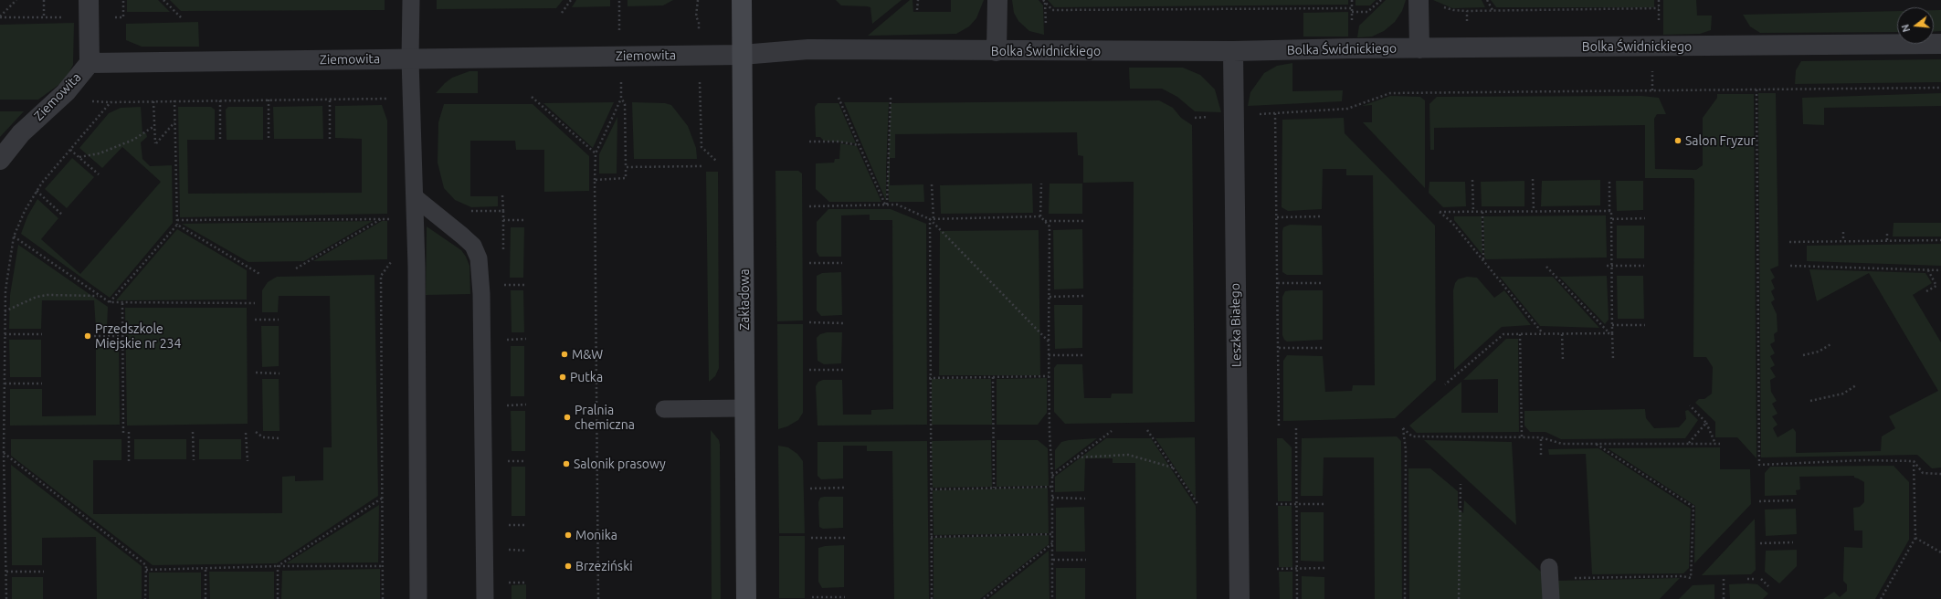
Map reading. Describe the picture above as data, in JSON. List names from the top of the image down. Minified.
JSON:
{"streets":{"street":["Bolka Świdnickiego","Ziemowita","Zakładowa","Leszka Białego"]},"crossings":[["Bolka Świdnickiego","Ziemowita"],["Bolka Świdnickiego","Zakładowa"],["Bolka Świdnickiego","Leszka Białego"],["Ziemowita","Zakładowa"]],"places":["Salon Fryzur","Przedszkole Miejskie nr 234","M&W","Putka","Pralnia chemiczna","Salonik prasowy","Monika","Brzeziński"],"north":"left"}
